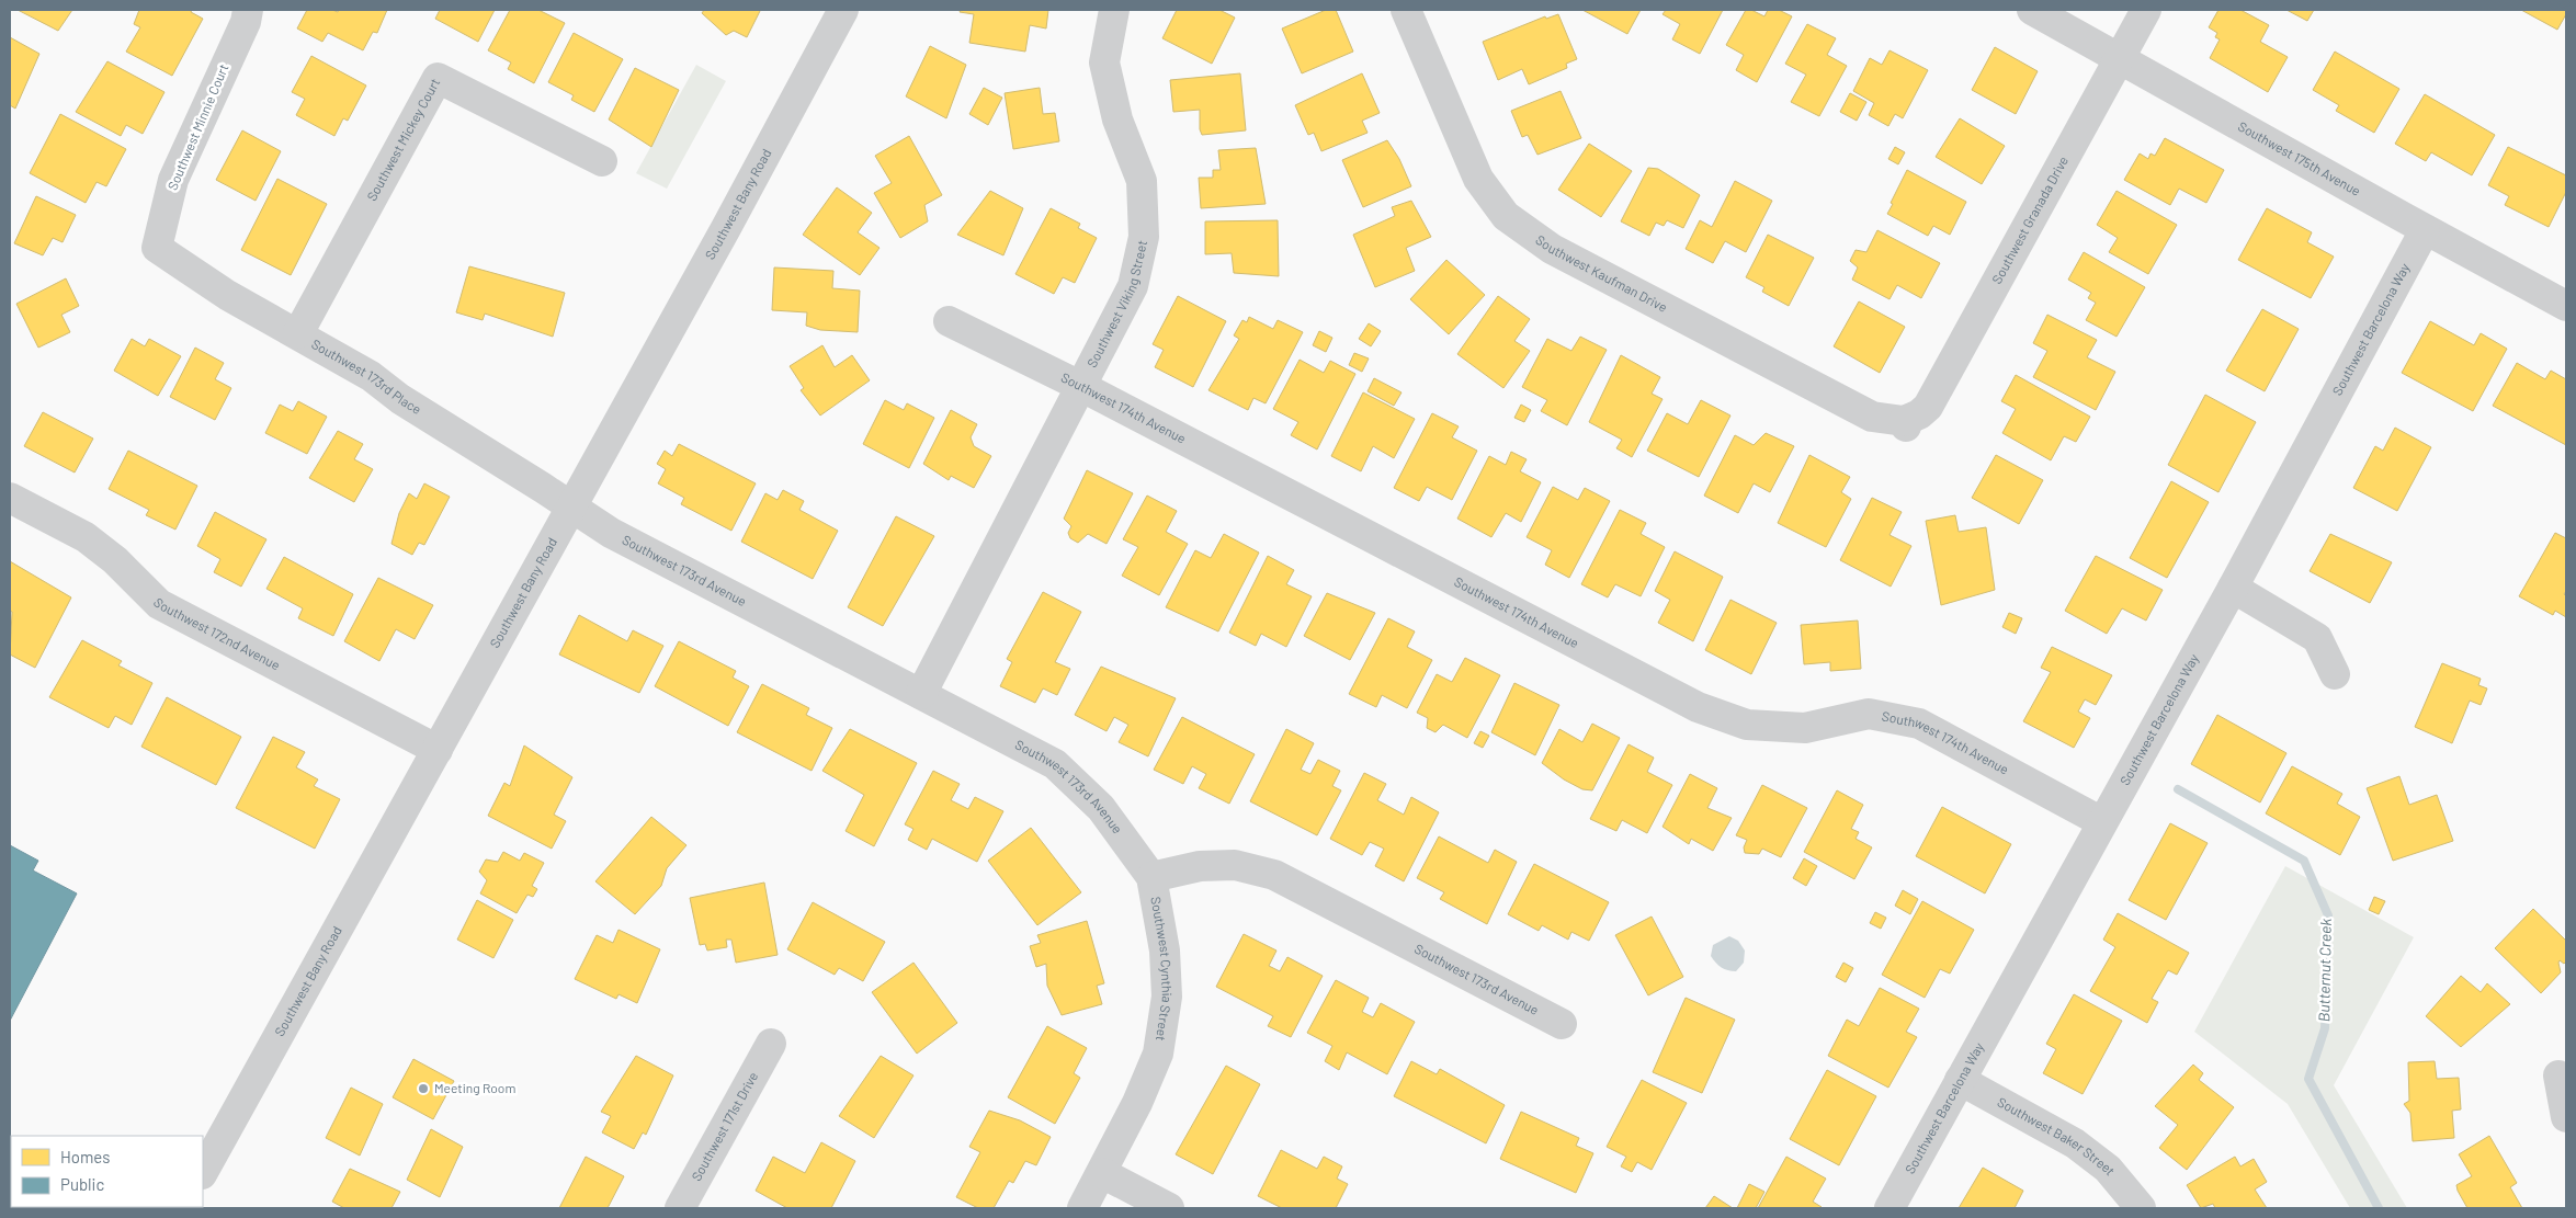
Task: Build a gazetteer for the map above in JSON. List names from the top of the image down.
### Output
{
  "streets": {
    "street": [
      "Southwest Minnie Court",
      "Southwest Mickey Court",
      "Southwest 175th Avenue",
      "Southwest Bany Road",
      "Southwest Granada Drive",
      "Southwest Kaufman Drive",
      "Southwest Viking Street",
      "Southwest Barcelona Way",
      "Southwest 173rd Place",
      "Southwest 174th Avenue",
      "Southwest 173rd Avenue",
      "Southwest 172nd Avenue",
      "Southwest Cynthia Street",
      "Southwest 171st Drive",
      "Southwest Baker Street"
    ]
  },
  "crossings": [
    ["Southwest Minnie Court", "Southwest 173rd Place"],
    ["Southwest Mickey Court", "Southwest 173rd Place"],
    ["Southwest 175th Avenue", "Southwest Granada Drive"],
    ["Southwest 175th Avenue", "Southwest Barcelona Way"],
    ["Southwest Bany Road", "Southwest 173rd Place"],
    ["Southwest Bany Road", "Southwest 173rd Avenue"],
    ["Southwest Bany Road", "Southwest 172nd Avenue"],
    ["Southwest Granada Drive", "Southwest Kaufman Drive"],
    ["Southwest Viking Street", "Southwest 174th Avenue"],
    ["Southwest Viking Street", "Southwest 173rd Avenue"],
    ["Southwest Barcelona Way", "Southwest 174th Avenue"],
    ["Southwest Barcelona Way", "Southwest Baker Street"],
    ["Southwest 173rd Place", "Southwest 173rd Avenue"],
    ["Southwest 173rd Avenue", "Southwest Cynthia Street"]
  ],
  "water": ["Butternut Creek"],
  "places": ["Meeting Room"],
  "legend": ["Homes", "Public"]
}
